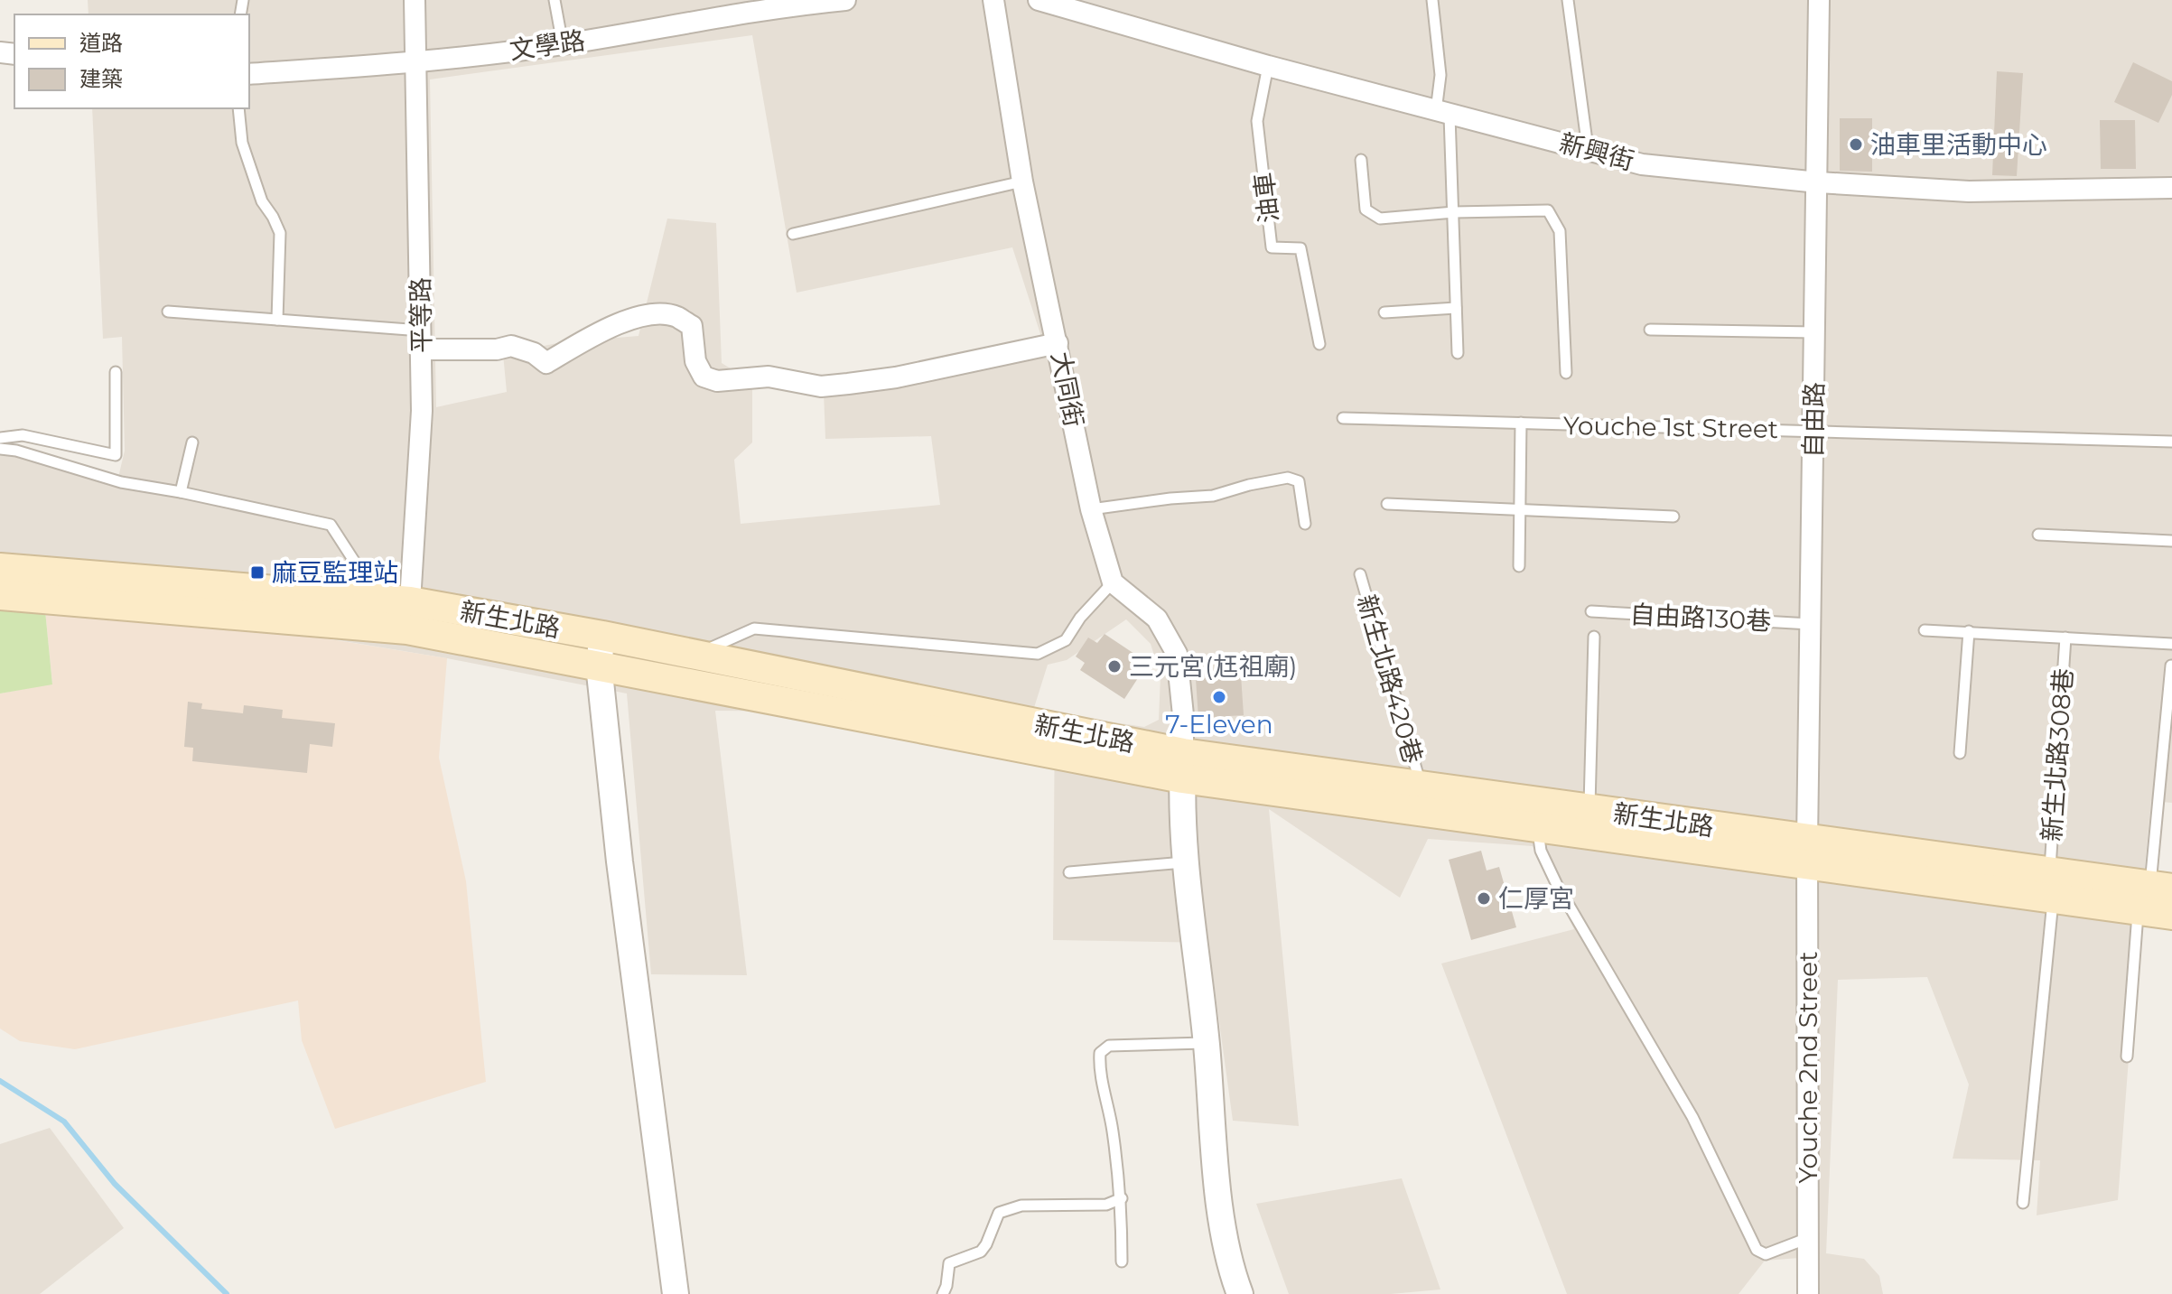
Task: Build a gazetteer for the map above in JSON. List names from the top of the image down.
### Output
{
  "streets": {
    "main road": ["新生北路"],
    "street": [
      "文學路",
      "新興街",
      "平等路",
      "大同街",
      "自由路",
      "Youche 2nd Street"
    ],
    "lane": [
      "油車",
      "Youche 1st Street",
      "自由路130巷",
      "新生北路420巷",
      "新生北路308巷"
    ]
  },
  "crossings": [
    ["文學路", "平等路"],
    ["新興街", "油車"],
    ["新興街", "自由路"],
    ["平等路", "新生北路"],
    ["自由路", "Youche 1st Street"],
    ["自由路", "自由路130巷"],
    ["自由路", "新生北路"],
    ["自由路", "Youche 2nd Street"],
    ["新生北路", "新生北路420巷"],
    ["新生北路", "新生北路308巷"],
    ["新生北路", "Youche 2nd Street"]
  ],
  "places": {
    "other": [
      "油車里活動中心",
      "三元宮(尪祖廟)",
      "7-Eleven",
      "仁厚宮"
    ],
    "transit": ["麻豆監理站"]
  },
  "legend": ["道路", "建築"]
}
